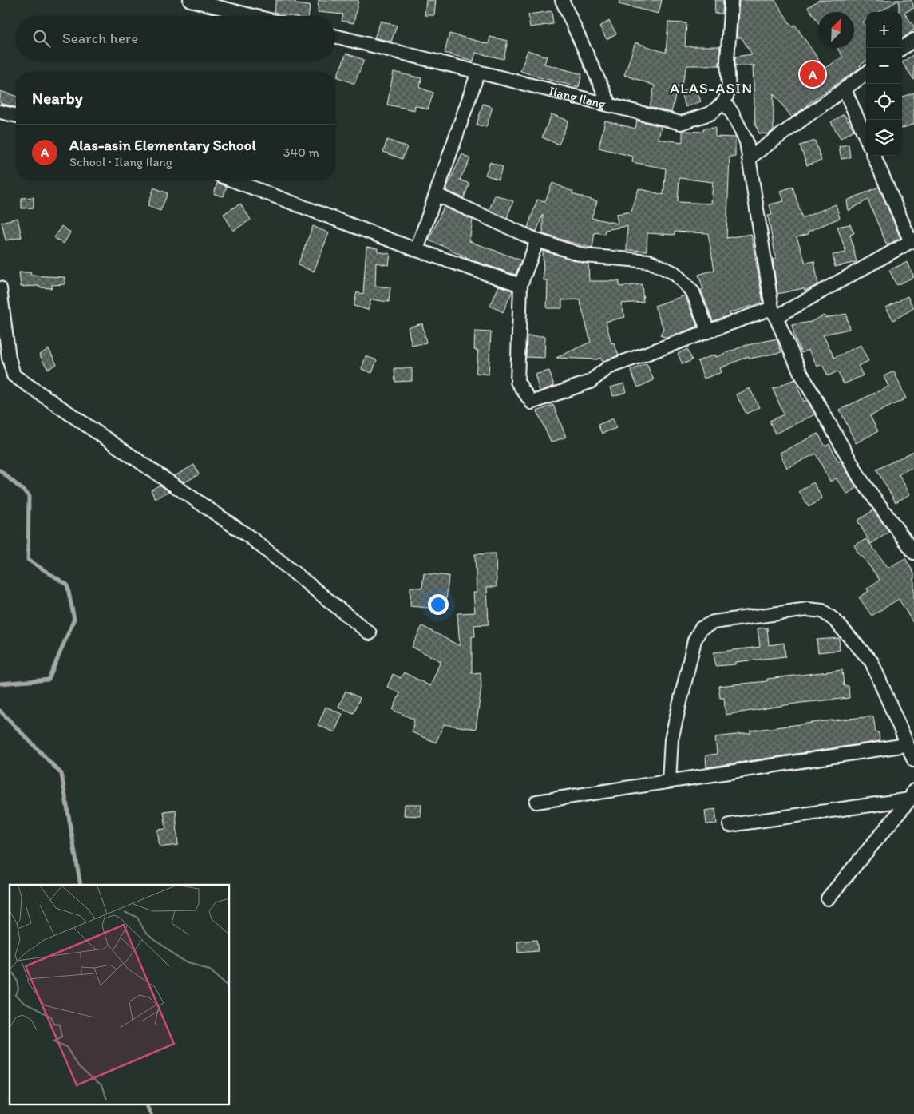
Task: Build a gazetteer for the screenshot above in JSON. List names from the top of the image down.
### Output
{
  "streets": {
    "street": ["Ilang Ilang"]
  },
  "districts": ["ALAS-ASIN"],
  "north": "top right",
  "page": {
    "map_buttons": ["+", "−"],
    "search": "Search here",
    "pins": "A",
    "heading": "Nearby",
    "list": [
      {
        "mark": "A",
        "name": "Alas-asin Elementary School",
        "note": "School · Ilang Ilang",
        "value": "340 m"
      }
    ]
  }
}
